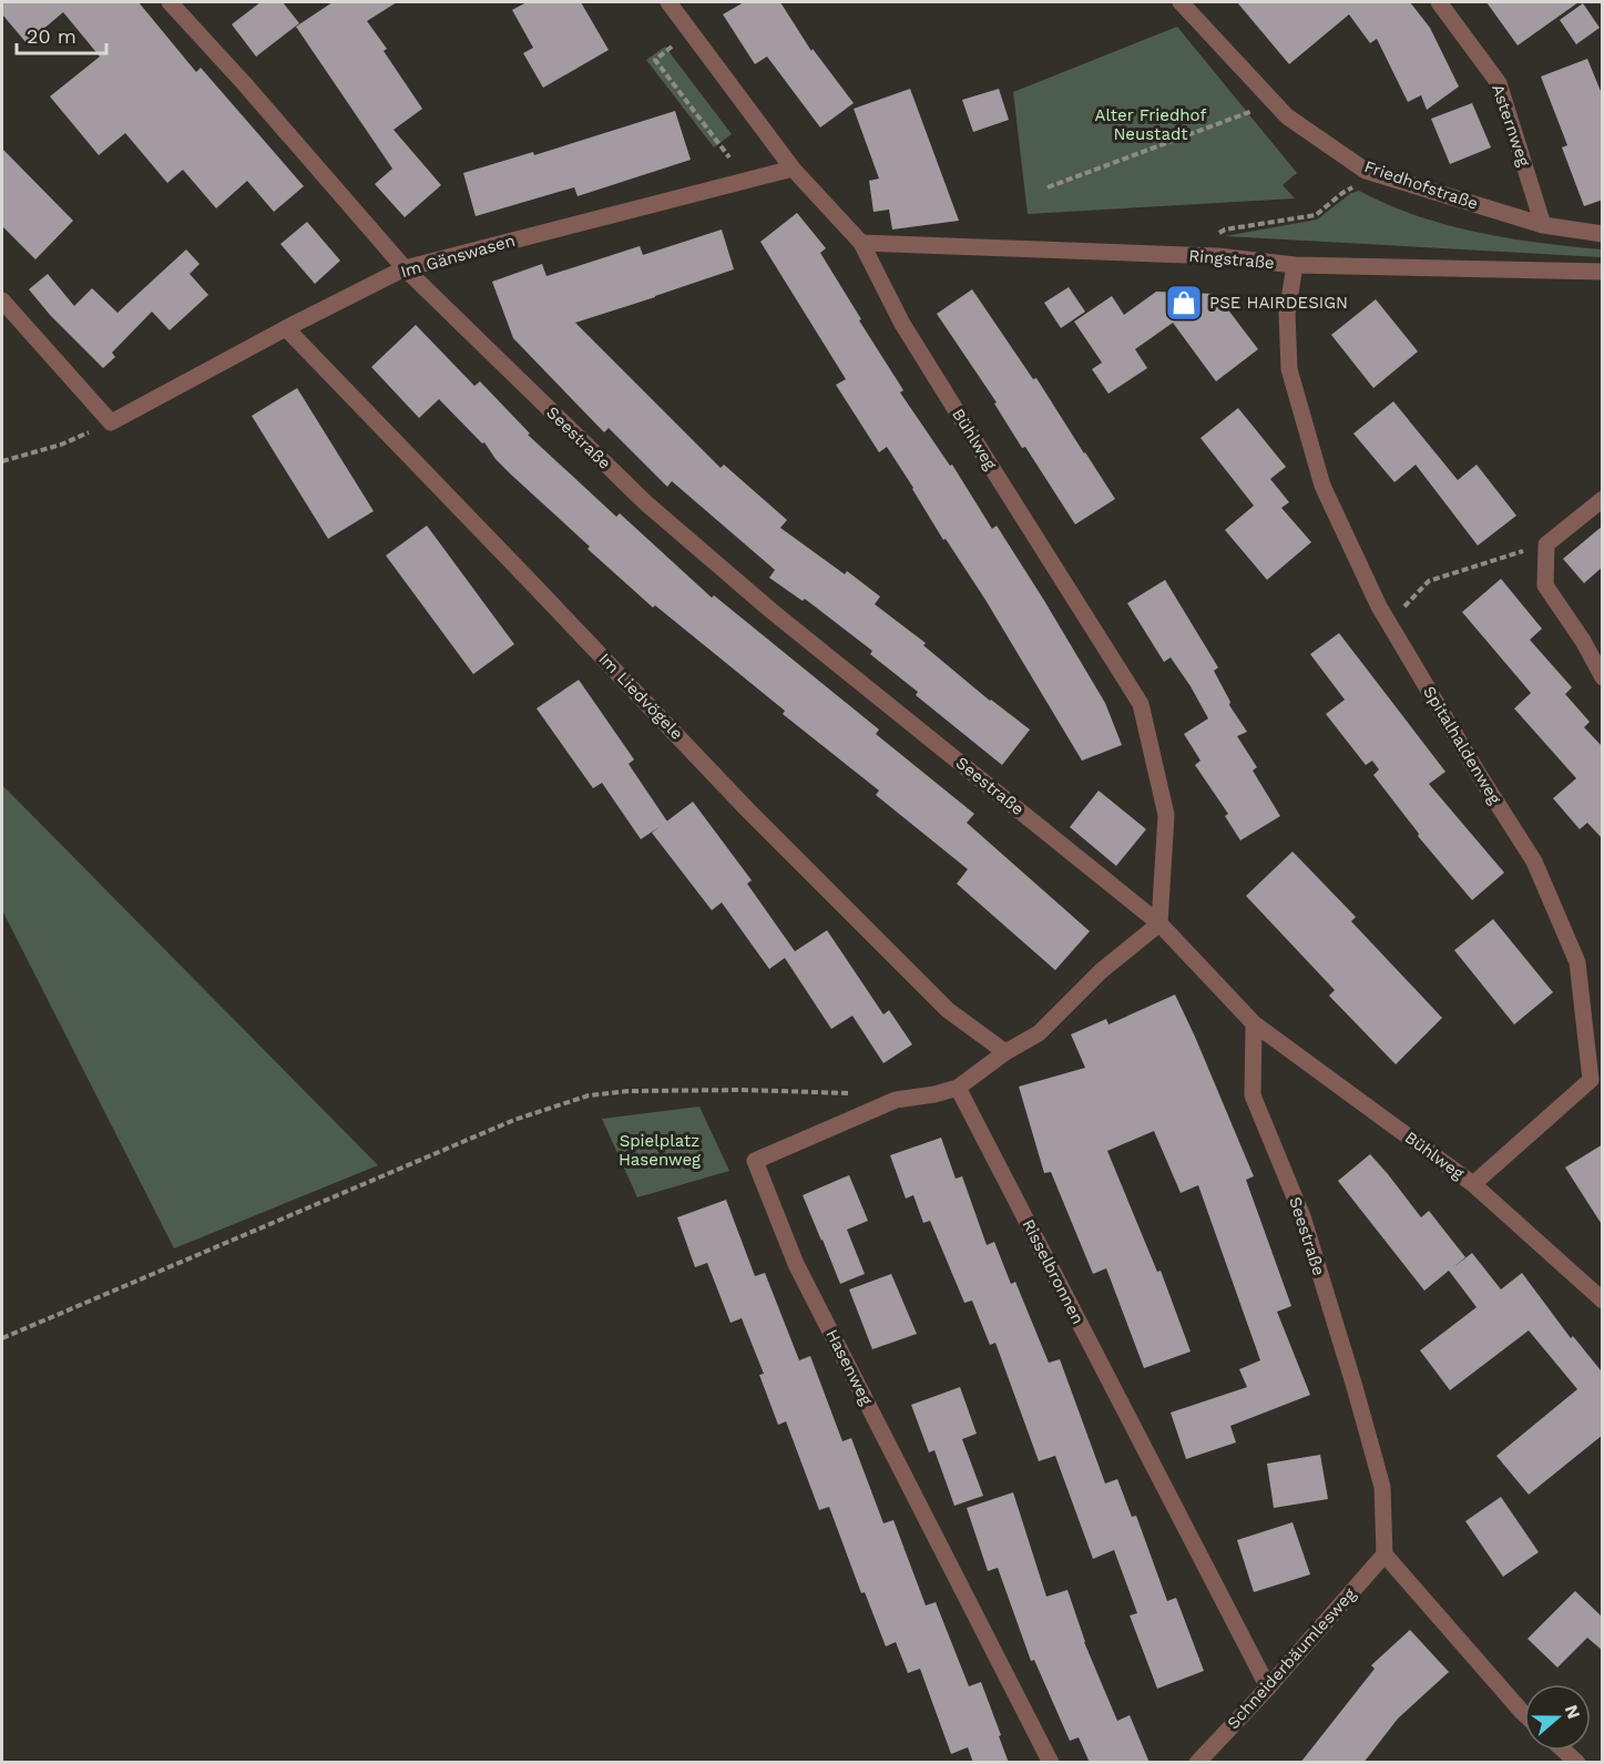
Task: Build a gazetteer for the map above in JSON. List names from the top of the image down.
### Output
{
  "streets": {
    "street": [
      "Asternweg",
      "Friedhofstraße",
      "Im Gänswasen",
      "Ringstraße",
      "Seestraße",
      "Bühlweg",
      "Im Liedvögele",
      "Spitalhaldenweg",
      "Risselbronnen",
      "Hasenweg",
      "Schneiderbäumlesweg"
    ]
  },
  "crossings": [
    ["Asternweg", "Friedhofstraße"],
    ["Im Gänswasen", "Seestraße"],
    ["Im Gänswasen", "Bühlweg"],
    ["Im Gänswasen", "Im Liedvögele"],
    ["Ringstraße", "Bühlweg"],
    ["Ringstraße", "Spitalhaldenweg"],
    ["Seestraße", "Bühlweg"],
    ["Seestraße", "Schneiderbäumlesweg"],
    ["Bühlweg", "Spitalhaldenweg"],
    ["Risselbronnen", "Hasenweg"],
    ["Risselbronnen", "Schneiderbäumlesweg"]
  ],
  "parks": ["Alter Friedhof Neustadt", "Spielplatz Hasenweg"],
  "places": {
    "shop": ["PSE HAIRDESIGN"]
  },
  "scale_bar": "20 m",
  "north": "right"
}
